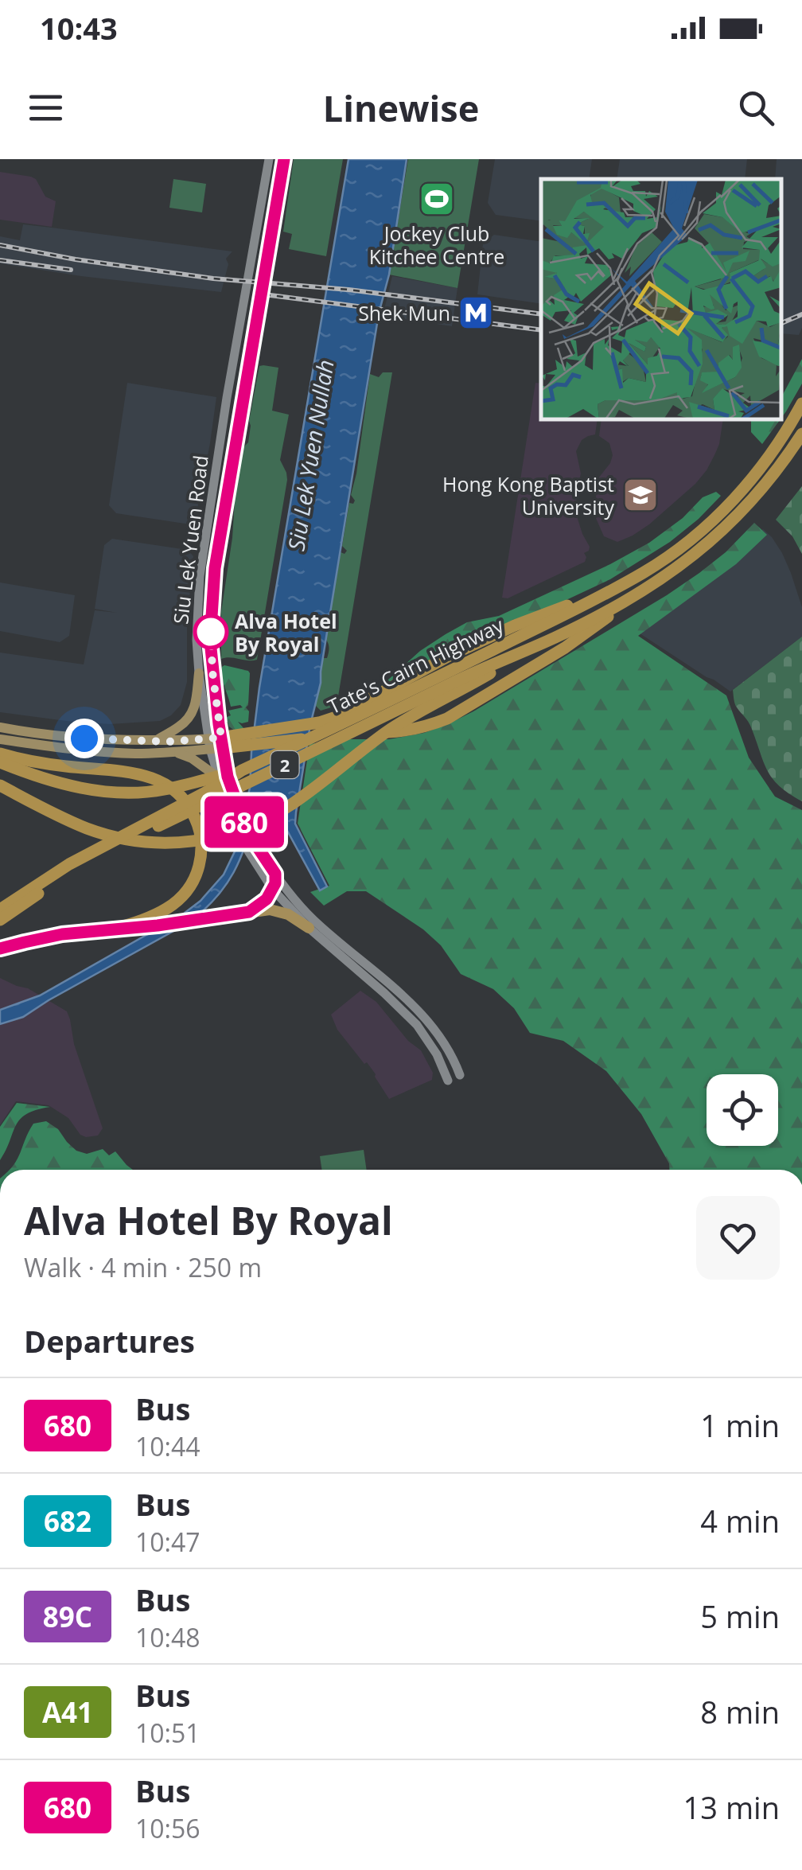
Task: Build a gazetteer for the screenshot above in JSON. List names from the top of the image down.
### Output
{
  "streets": {
    "highway": ["Tate's Cairn Highway", "2"],
    "main road": ["Siu Lek Yuen Road"]
  },
  "water": ["Siu Lek Yuen Nullah"],
  "places": {
    "sports": ["Jockey Club Kitchee Centre"],
    "metro station": ["Shek Mun"],
    "school or university": ["Hong Kong Baptist University"],
    "other": ["Alva Hotel By Royal"]
  },
  "lines": ["bus line 680"],
  "page": {
    "status": "10:43",
    "header": "Linewise",
    "on_map": "680",
    "heading": [
      ["Alva Hotel By Royal", "Walk · 4 min · 250 m"],
      "Departures"
    ],
    "list": [
      {
        "mark": "680",
        "name": "Bus",
        "note": "10:44",
        "value": "1 min"
      },
      {
        "mark": "682",
        "name": "Bus",
        "note": "10:47",
        "value": "4 min"
      },
      {
        "mark": "89C",
        "name": "Bus",
        "note": "10:48",
        "value": "5 min"
      },
      {
        "mark": "A41",
        "name": "Bus",
        "note": "10:51",
        "value": "8 min"
      },
      {
        "mark": "680",
        "name": "Bus",
        "note": "10:56",
        "value": "13 min"
      }
    ]
  }
}
